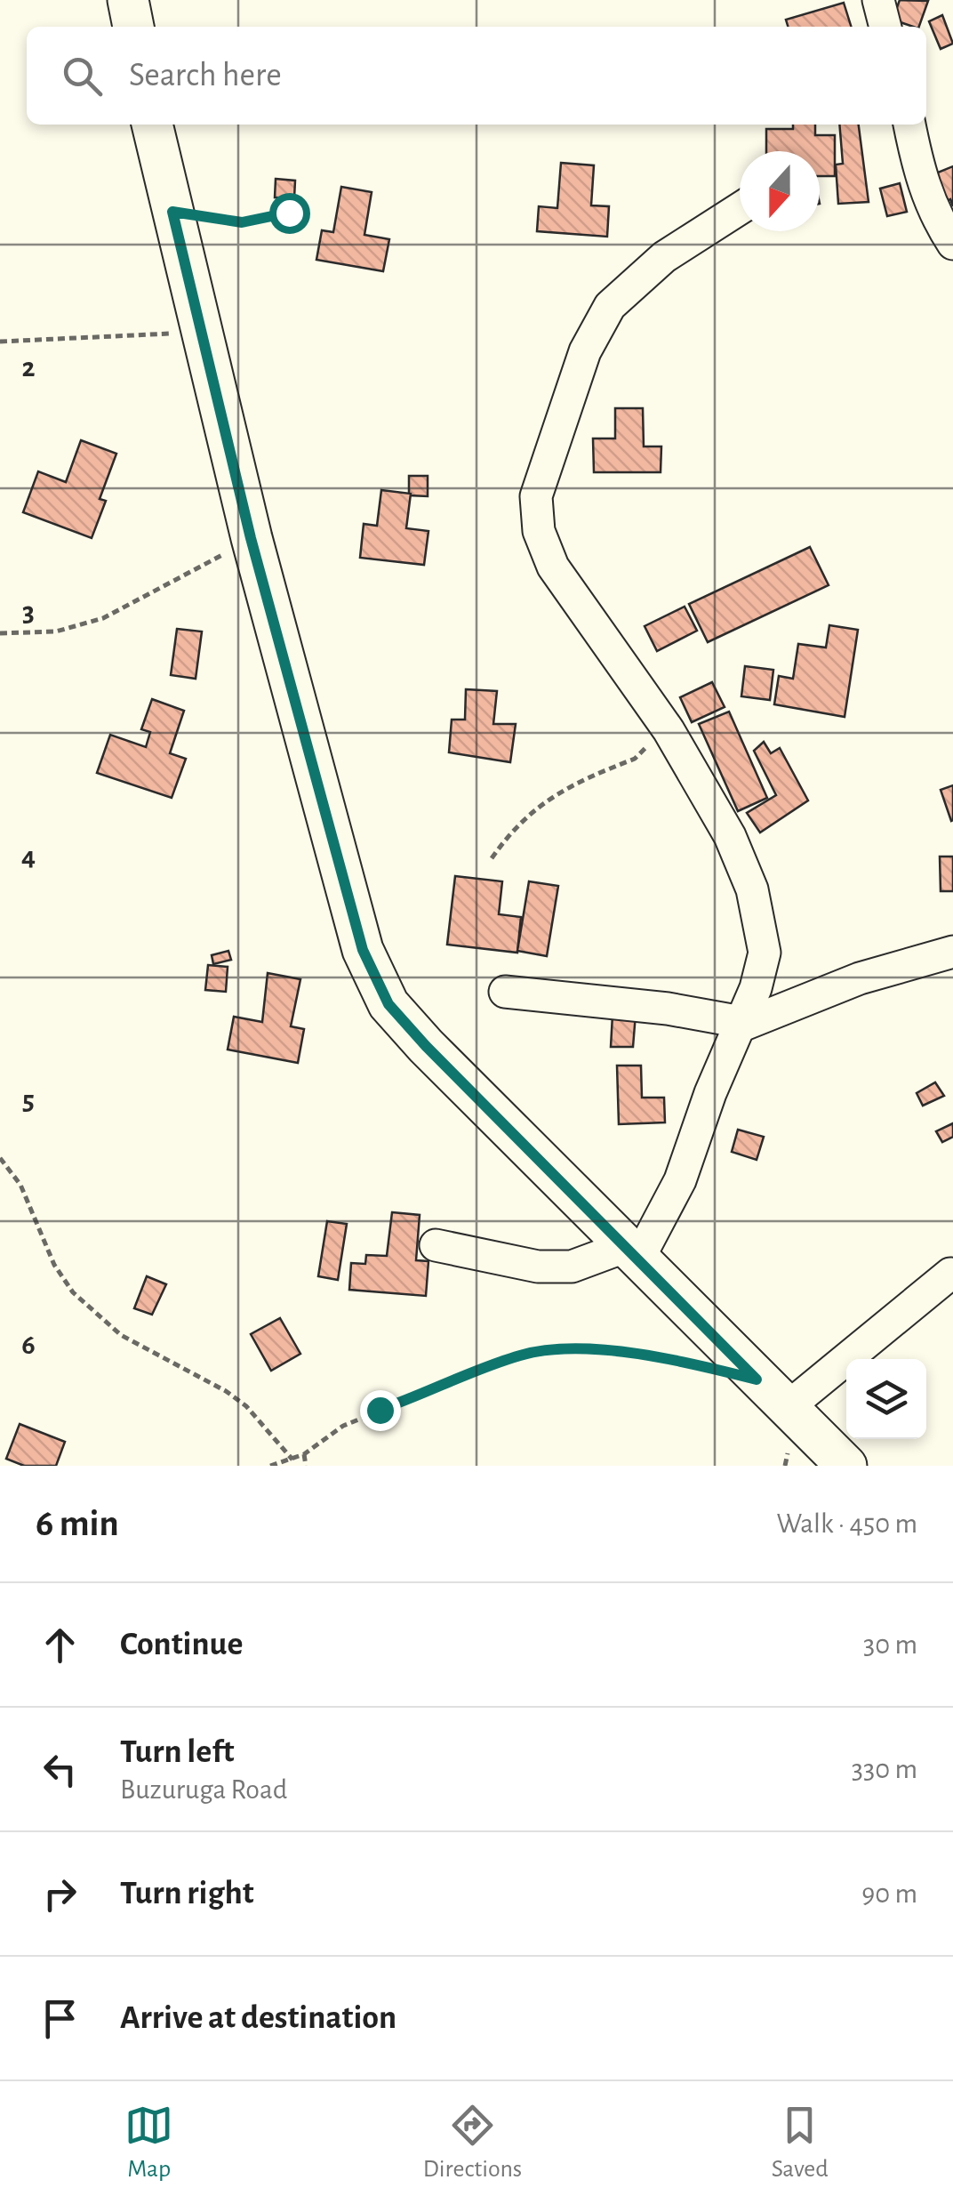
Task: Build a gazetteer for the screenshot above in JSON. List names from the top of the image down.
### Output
{
  "north": "bottom",
  "page": {
    "search": "Search here",
    "heading": ["6 min", "Walk · 450 m"],
    "list": [
      ["Continue", "30 m"],
      ["Turn left", "Buzuruga Road", "330 m"],
      ["Turn right", "90 m"],
      "Arrive at destination"
    ],
    "nav": ["Map", "Directions", "Saved"]
  },
  "grid": {
    "rows": [
      "2",
      "3",
      "4",
      "5",
      "6"
    ]
  }
}
